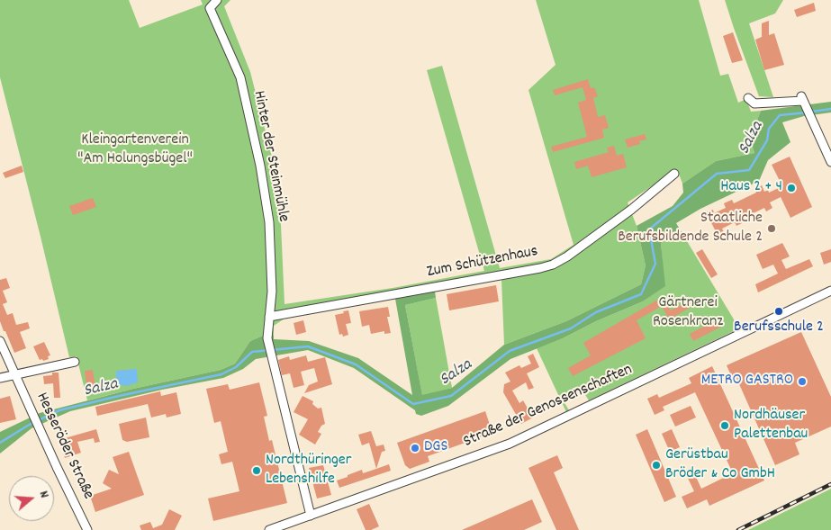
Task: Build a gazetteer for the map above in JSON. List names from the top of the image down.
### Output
{
  "streets": {
    "street": [
      "Hinter der Steinmühle",
      "Zum Schützenhaus",
      "Straße der Genossenschaften",
      "Hesseröder Straße"
    ]
  },
  "crossings": [
    ["Hinter der Steinmühle", "Zum Schützenhaus"],
    ["Hinter der Steinmühle", "Straße der Genossenschaften"]
  ],
  "water": ["Salza"],
  "parks": ["Kleingartenverein \"Am Holungsbügel\"", "Gärtnerei Rosenkranz"],
  "places": [
    "Haus 2 + 4",
    "Staatliche Berufsbildende Schule 2",
    "Berufsschule 2",
    "METRO GASTRO",
    "Nordhäuser Palettenbau",
    "DGS",
    "Gerüstbau Bröder & Co GmbH",
    "Nordthüringer Lebenshilfe"
  ],
  "north": "right"
}
